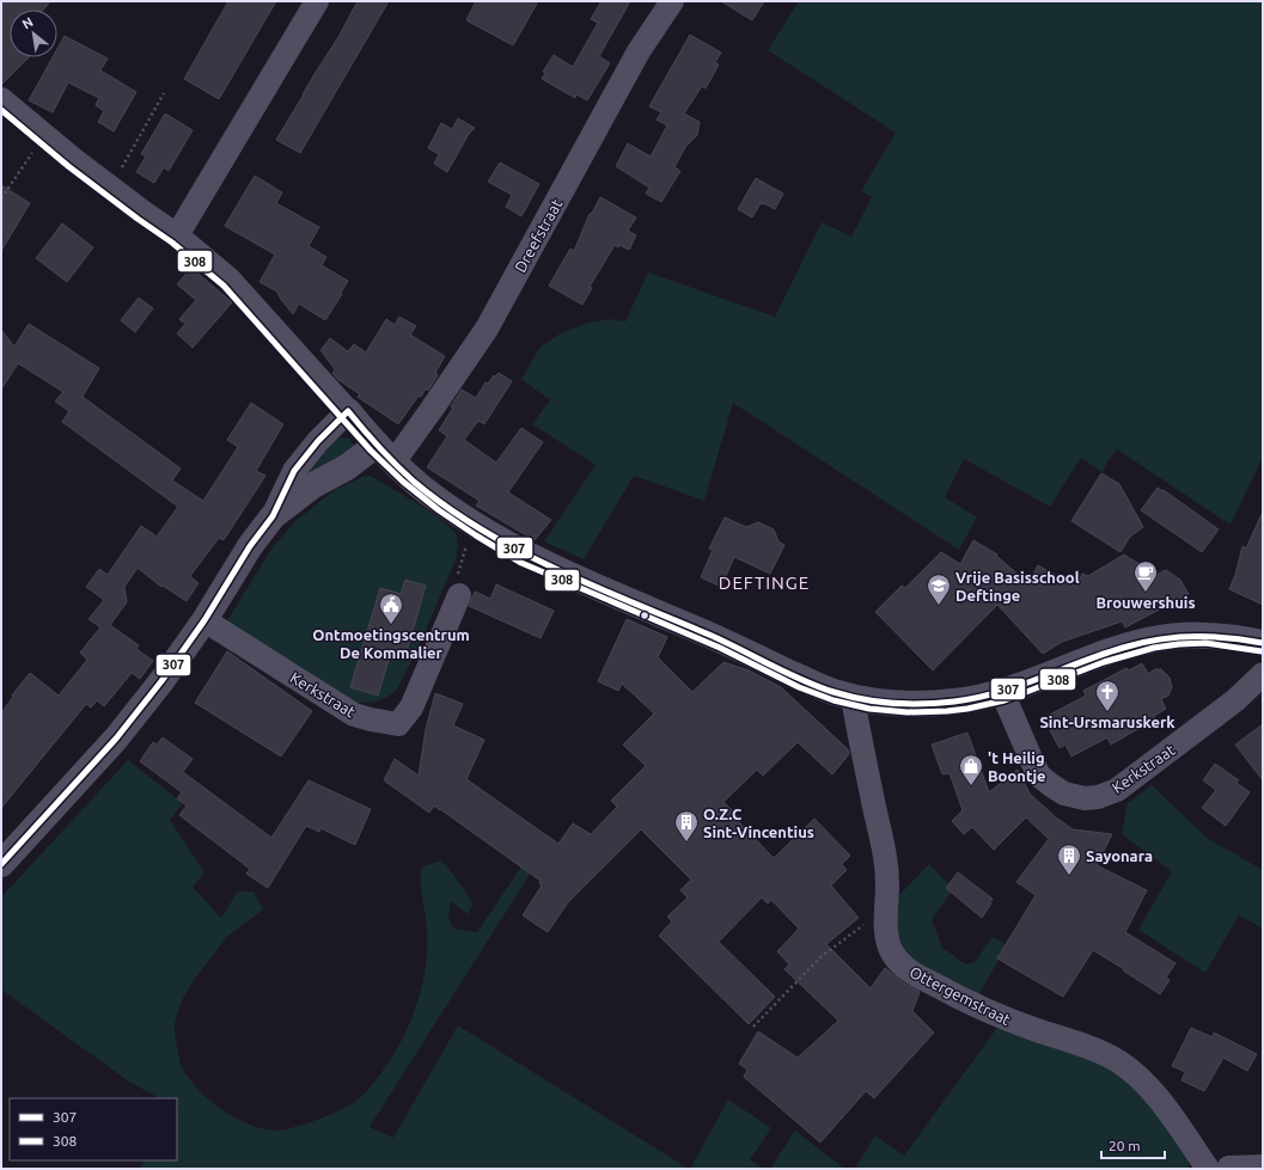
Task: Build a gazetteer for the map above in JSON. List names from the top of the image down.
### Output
{
  "streets": {
    "street": ["Dreefstraat", "Kerkstraat", "Ottergemstraat"]
  },
  "districts": ["DEFTINGE"],
  "places": {
    "cafe": ["Brouwershuis"],
    "school or university": ["Vrije Basisschool Deftinge"],
    "public building": ["Ontmoetingscentrum De Kommalier"],
    "church": ["Sint-Ursmaruskerk"],
    "shop": ["'t Heilig Boontje"],
    "building": ["O.Z.C Sint-Vincentius", "Sayonara"]
  },
  "lines": ["transit line 308", "transit line 307"],
  "legend": ["307", "308"],
  "scale_bar": "20 m",
  "north": "top left"
}
